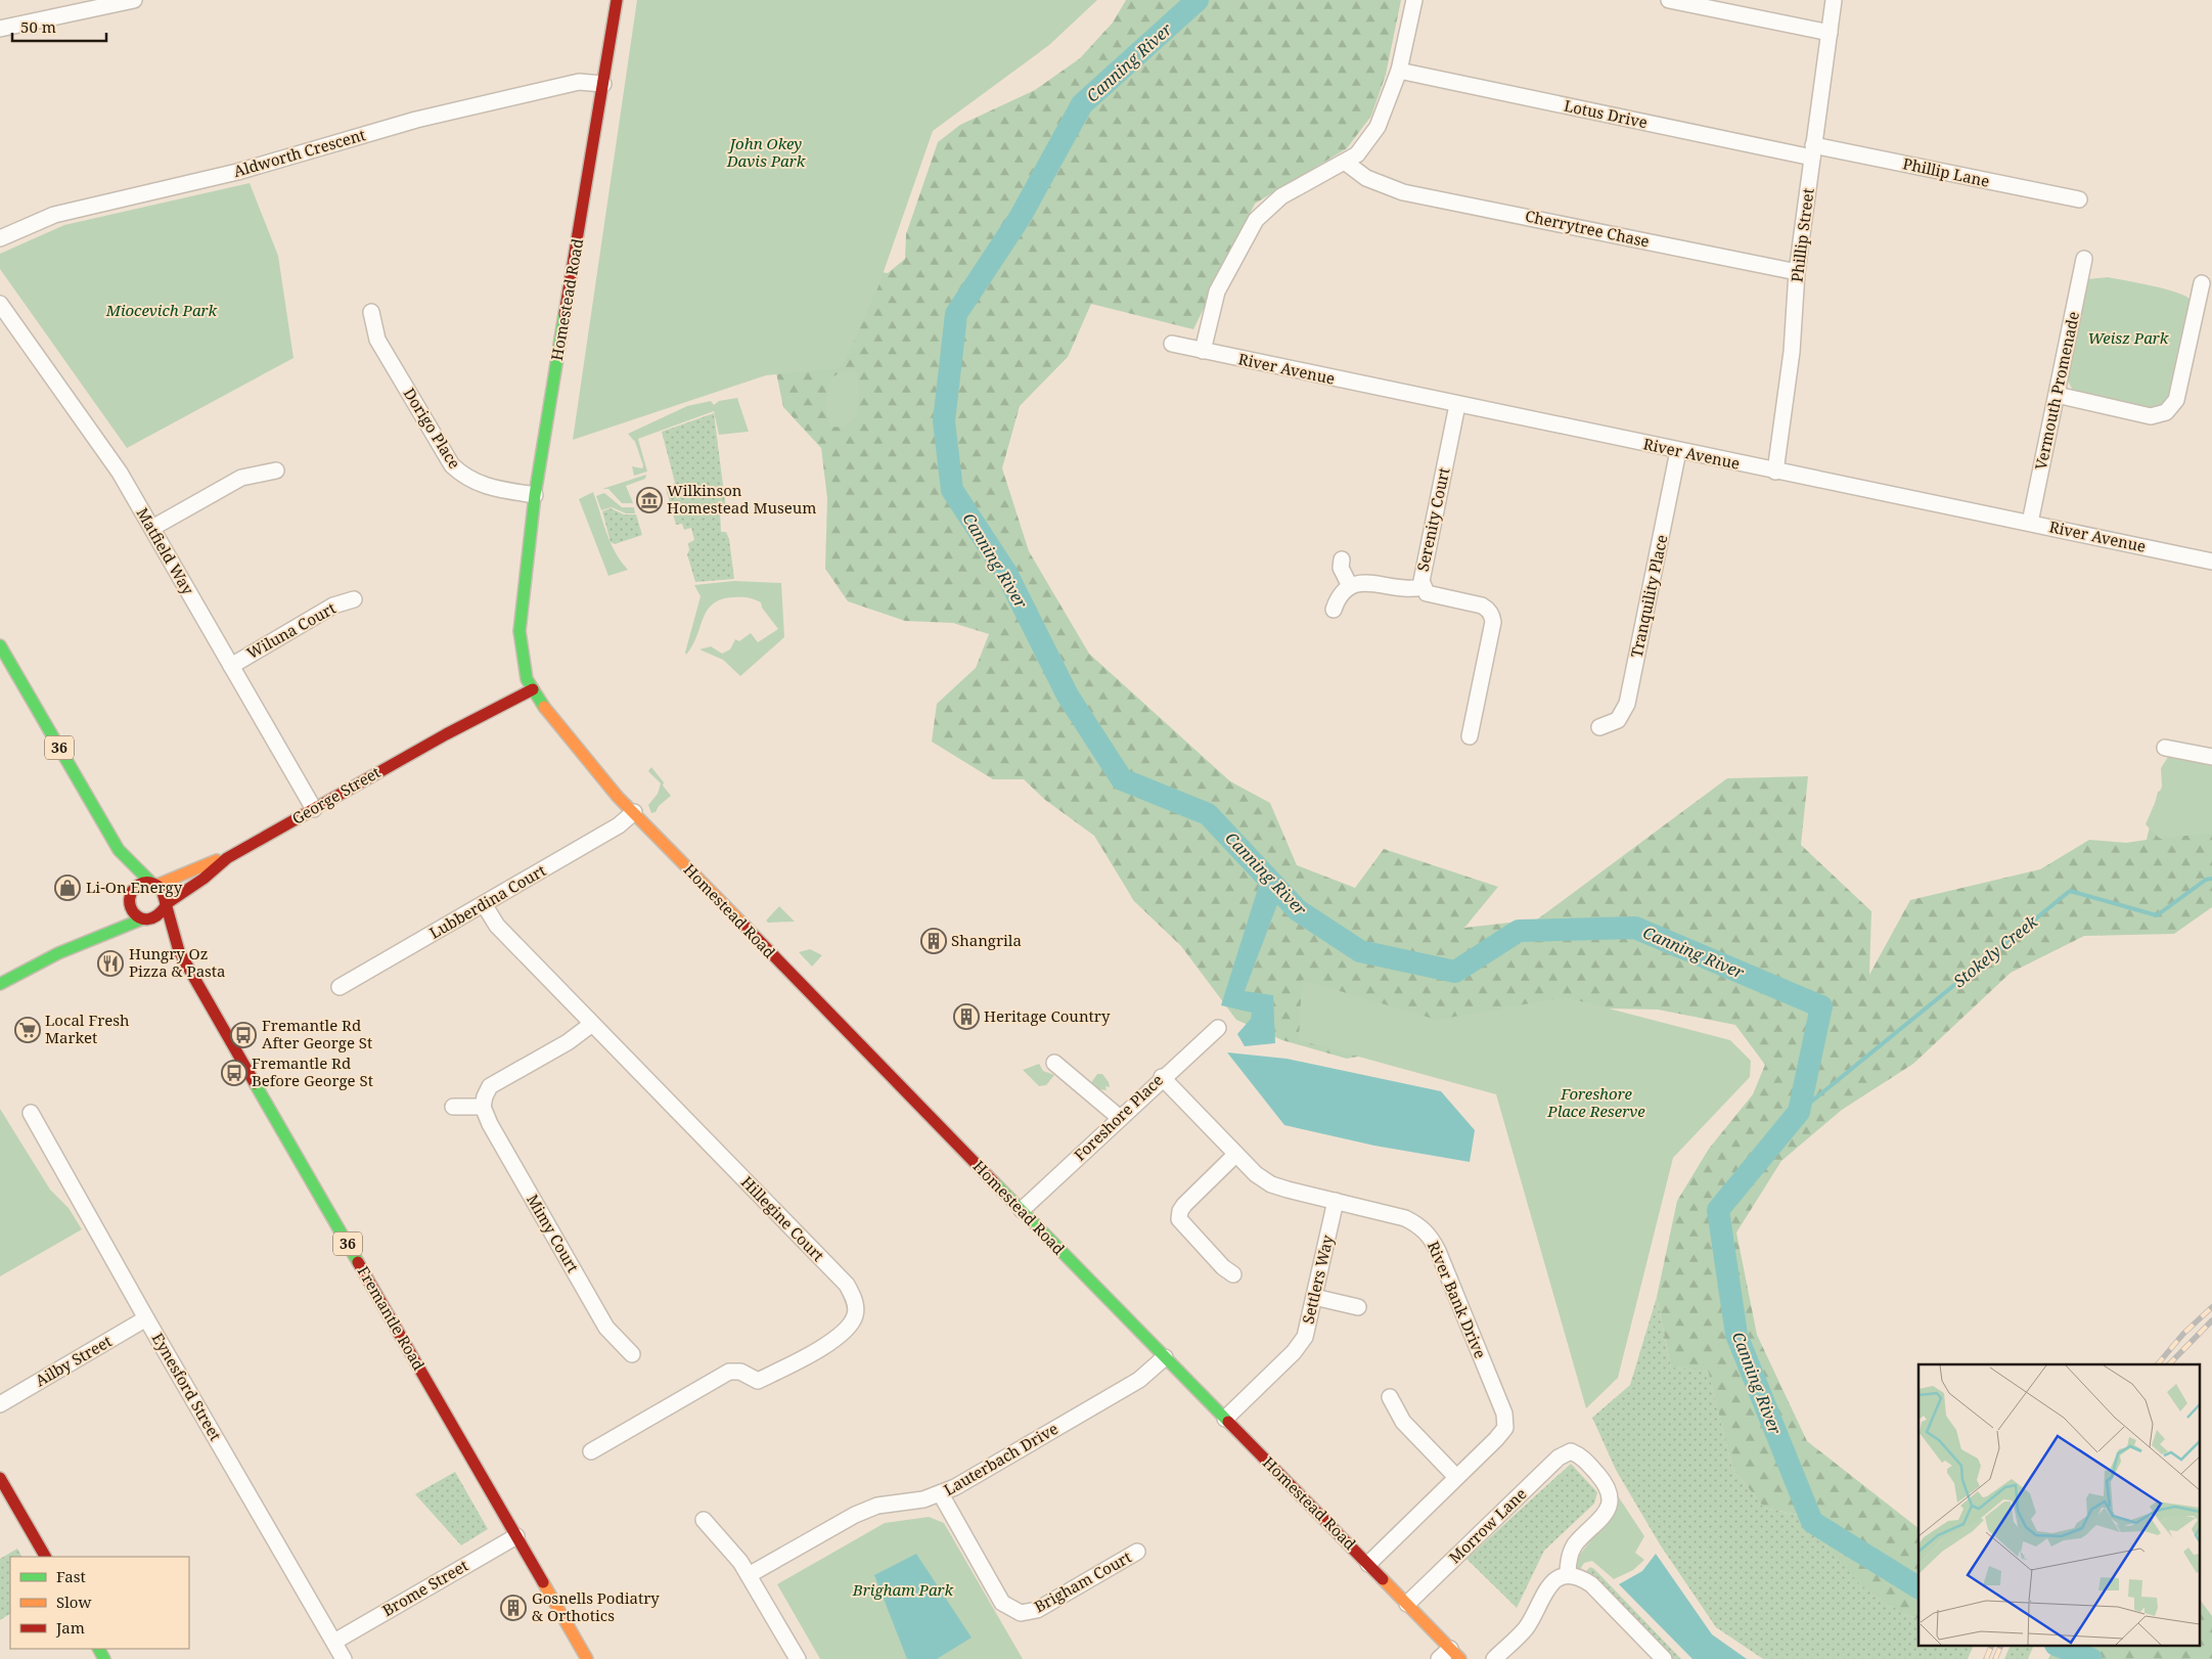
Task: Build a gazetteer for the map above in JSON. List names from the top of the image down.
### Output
{
  "streets": {
    "street": [
      "Lotus Drive",
      "Aldworth Crescent",
      "Phillip Lane",
      "Cherrytree Chase",
      "Phillip Street",
      "Homestead Road",
      "River Avenue",
      "Vermouth Promenade",
      "Dorigo Place",
      "Serenity Court",
      "Matfield Way",
      "Tranquility Place",
      "Wiluna Court",
      "36",
      "George Street",
      "Lubberdina Court",
      "Foreshore Place",
      "Hillegine Court",
      "Mimy Court",
      "Settlers Way",
      "River Bank Drive",
      "Fremantle Road",
      "Ailby Street",
      "Eynesford Street",
      "Lauterbach Drive",
      "Morrow Lane",
      "Brigham Court",
      "Brome Street"
    ]
  },
  "crossings": [
    ["Lotus Drive", "Phillip Lane"],
    ["Lotus Drive", "Phillip Street"],
    ["Aldworth Crescent", "Homestead Road"],
    ["Phillip Lane", "Phillip Street"],
    ["Cherrytree Chase", "Phillip Street"],
    ["Phillip Street", "River Avenue"],
    ["Homestead Road", "Dorigo Place"],
    ["Homestead Road", "George Street"],
    ["Homestead Road", "Lubberdina Court"],
    ["Homestead Road", "Foreshore Place"],
    ["Homestead Road", "Settlers Way"],
    ["Homestead Road", "River Bank Drive"],
    ["Homestead Road", "Lauterbach Drive"],
    ["Homestead Road", "Morrow Lane"],
    ["River Avenue", "Vermouth Promenade"],
    ["River Avenue", "Serenity Court"],
    ["River Avenue", "Tranquility Place"],
    ["Matfield Way", "Wiluna Court"],
    ["Matfield Way", "George Street"],
    ["36", "George Street"],
    ["36", "Fremantle Road"],
    ["George Street", "Fremantle Road"],
    ["Lubberdina Court", "Hillegine Court"],
    ["Foreshore Place", "River Bank Drive"],
    ["Settlers Way", "River Bank Drive"],
    ["Fremantle Road", "Brome Street"],
    ["Ailby Street", "Eynesford Street"],
    ["Eynesford Street", "Brome Street"],
    ["Lauterbach Drive", "Brigham Court"]
  ],
  "water": ["Canning River", "Stokely Creek"],
  "parks": [
    "John Okey Davis Park",
    "Miocevich Park",
    "Weisz Park",
    "Foreshore Place Reserve",
    "Brigham Park"
  ],
  "places": {
    "museum": ["Wilkinson Homestead Museum"],
    "shop": ["Li-On Energy"],
    "building": ["Shangrila", "Heritage Country", "Gosnells Podiatry & Orthotics"],
    "restaurant": ["Hungry Oz Pizza & Pasta"],
    "supermarket": ["Local Fresh Market"],
    "bus stop": ["Fremantle Rd After George St", "Fremantle Rd Before George St"]
  },
  "legend": ["Fast", "Slow", "Jam"],
  "scale_bar": "50 m"
}
